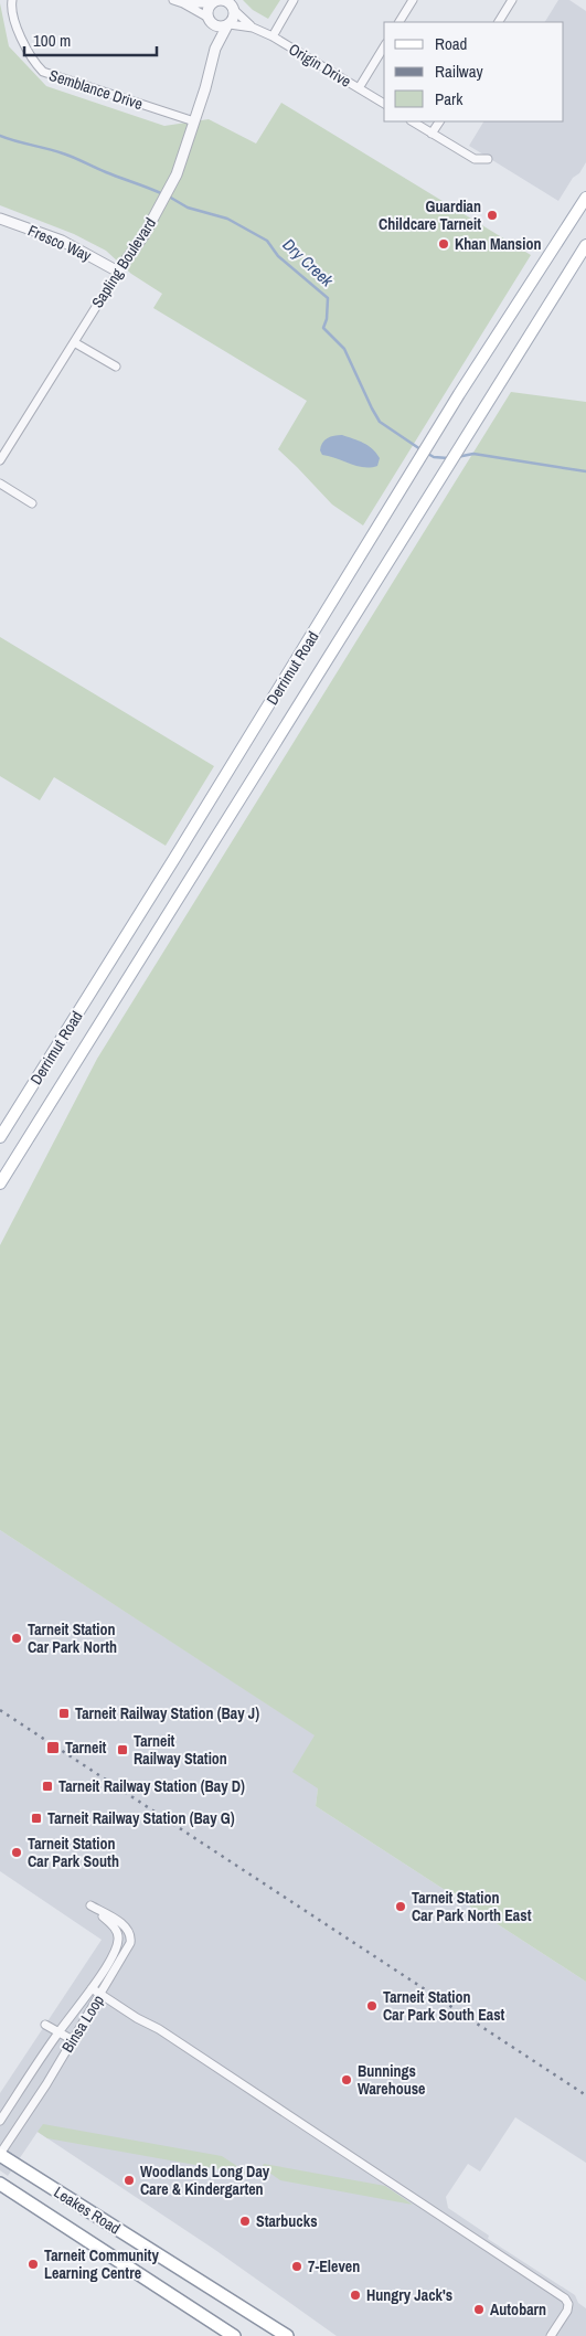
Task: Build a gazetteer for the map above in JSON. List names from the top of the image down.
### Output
{
  "streets": {
    "highway": ["Leakes Road"],
    "main road": ["Derrimut Road"],
    "street": [
      "Origin Drive",
      "Semblance Drive",
      "Fresco Way",
      "Sapling Boulevard",
      "Binsa Loop"
    ]
  },
  "crossings": [
    ["Origin Drive", "Sapling Boulevard"],
    ["Semblance Drive", "Sapling Boulevard"],
    ["Fresco Way", "Sapling Boulevard"],
    ["Binsa Loop", "Leakes Road"]
  ],
  "water": ["Dry Creek"],
  "places": {
    "other": [
      "Guardian Childcare Tarneit",
      "Khan Mansion",
      "Tarneit Station Car Park North",
      "Tarneit Station Car Park South",
      "Tarneit Station Car Park North East",
      "Tarneit Station Car Park South East",
      "Bunnings Warehouse",
      "Woodlands Long Day Care & Kindergarten",
      "Starbucks",
      "Tarneit Community Learning Centre",
      "7-Eleven",
      "Hungry Jack's",
      "Autobarn"
    ],
    "transit": [
      "Tarneit Railway Station (Bay J)",
      "Tarneit",
      "Tarneit Railway Station",
      "Tarneit Railway Station (Bay D)",
      "Tarneit Railway Station (Bay G)"
    ]
  },
  "legend": ["Road", "Railway", "Park"],
  "scale_bar": "100 m"
}
